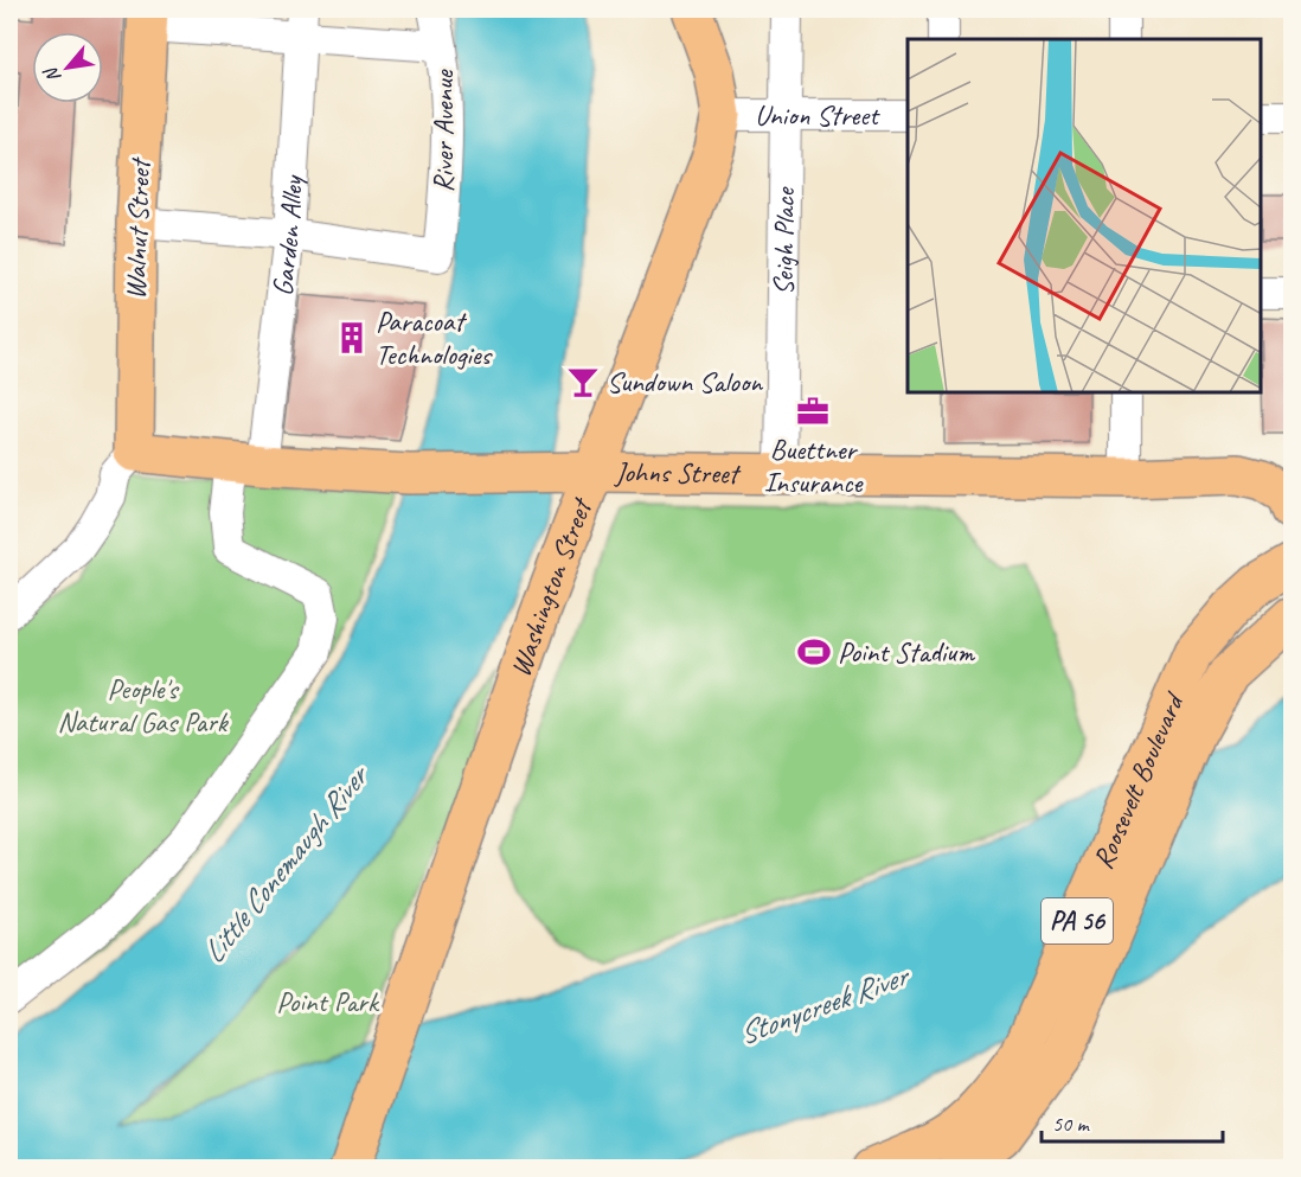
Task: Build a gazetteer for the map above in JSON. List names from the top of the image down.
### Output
{
  "streets": {
    "main road": [
      "Walnut Street",
      "Johns Street",
      "Washington Street",
      "Roosevelt Boulevard",
      "PA 56"
    ],
    "street": [
      "Union Street",
      "River Avenue",
      "Garden Alley",
      "Seigh Place"
    ]
  },
  "crossings": [
    ["Union Street", "Seigh Place"],
    ["Union Street", "Washington Street"],
    ["River Avenue", "Garden Alley"],
    ["Walnut Street", "Johns Street"],
    ["Garden Alley", "Johns Street"],
    ["Seigh Place", "Johns Street"],
    ["Johns Street", "Washington Street"]
  ],
  "water": ["Little Conemaugh River", "Stonycreek River"],
  "parks": ["People's Natural Gas Park", "Point Park"],
  "places": {
    "building": ["Paracoat Technologies"],
    "bar": ["Sundown Saloon"],
    "office": ["Buettner Insurance"],
    "sports": ["Point Stadium"]
  },
  "scale_bar": "50 m",
  "north": "bottom left"
}
